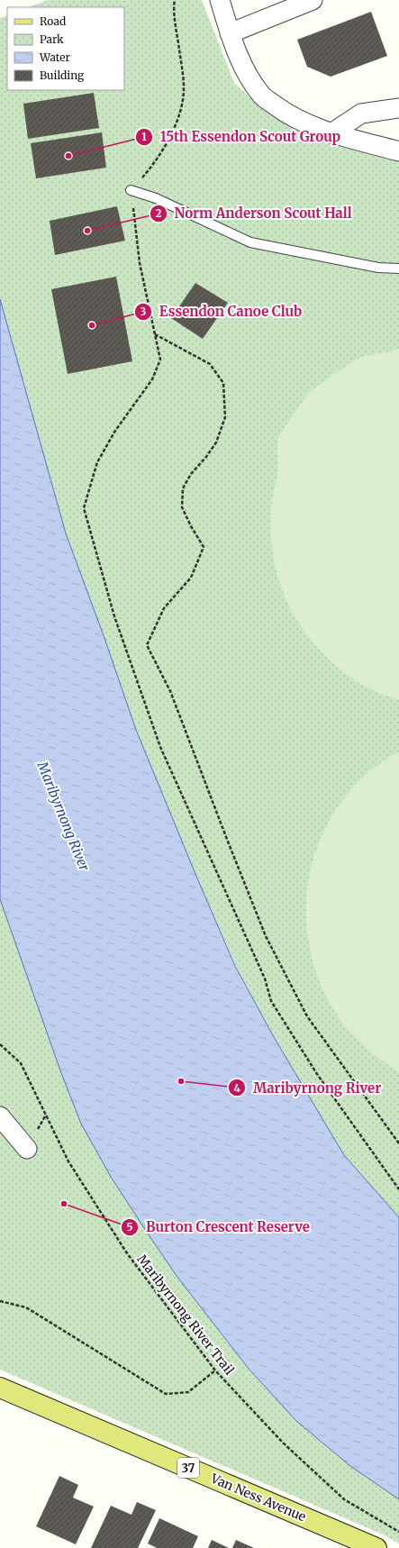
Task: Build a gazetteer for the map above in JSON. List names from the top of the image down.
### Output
{
  "streets": {
    "main road": ["37", "Van Ness Avenue"],
    "path": ["Maribyrnong River Trail"]
  },
  "water": ["Maribyrnong River"],
  "places": [
    "15th Essendon Scout Group",
    "Norm Anderson Scout Hall",
    "Essendon Canoe Club",
    "Maribyrnong River",
    "Burton Crescent Reserve"
  ],
  "legend": [
    "Road",
    "Park",
    "Water",
    "Building"
  ]
}
